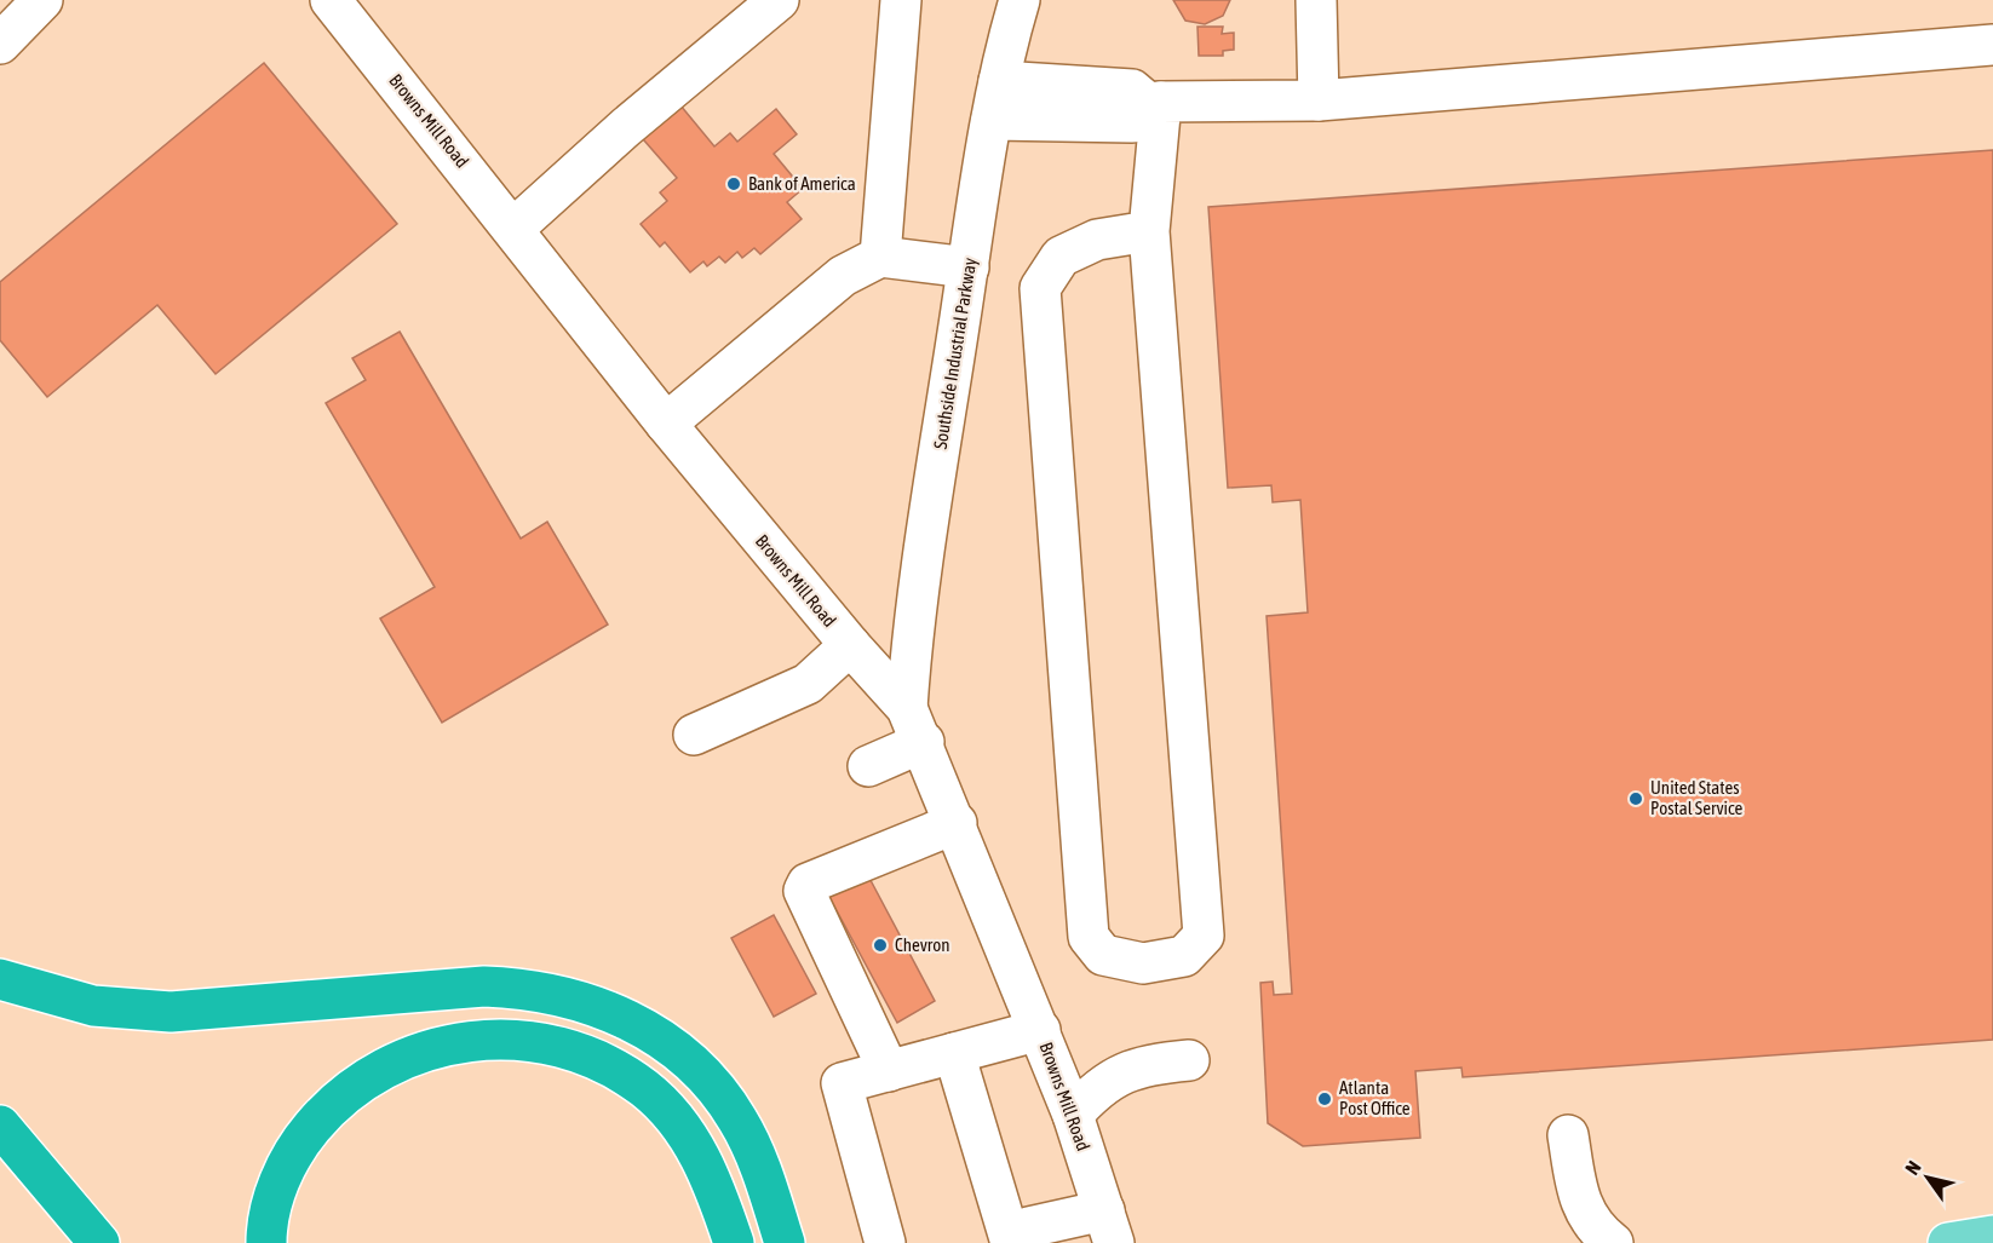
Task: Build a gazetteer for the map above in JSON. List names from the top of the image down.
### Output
{
  "streets": {
    "street": ["Browns Mill Road", "Southside Industrial Parkway"]
  },
  "crossings": [
    ["Browns Mill Road", "Southside Industrial Parkway"]
  ],
  "places": [
    "Bank of America",
    "United States Postal Service",
    "Chevron",
    "Atlanta Post Office"
  ],
  "north": "top left"
}
